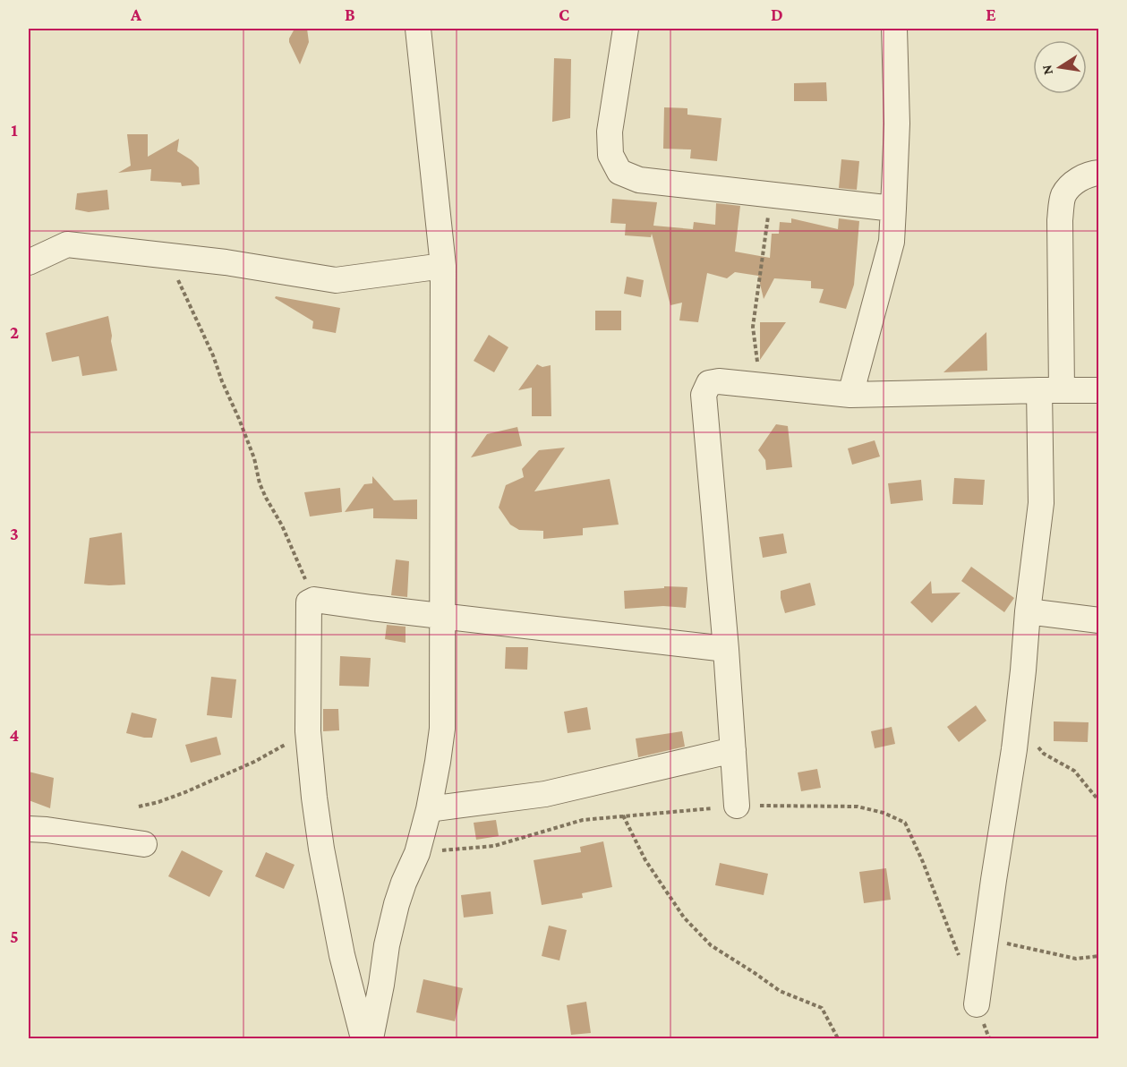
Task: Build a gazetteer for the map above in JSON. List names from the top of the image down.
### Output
{
  "north": "left",
  "grid": {
    "columns": [
      "A",
      "B",
      "C",
      "D",
      "E"
    ],
    "rows": [
      "1",
      "2",
      "3",
      "4",
      "5"
    ]
  }
}
